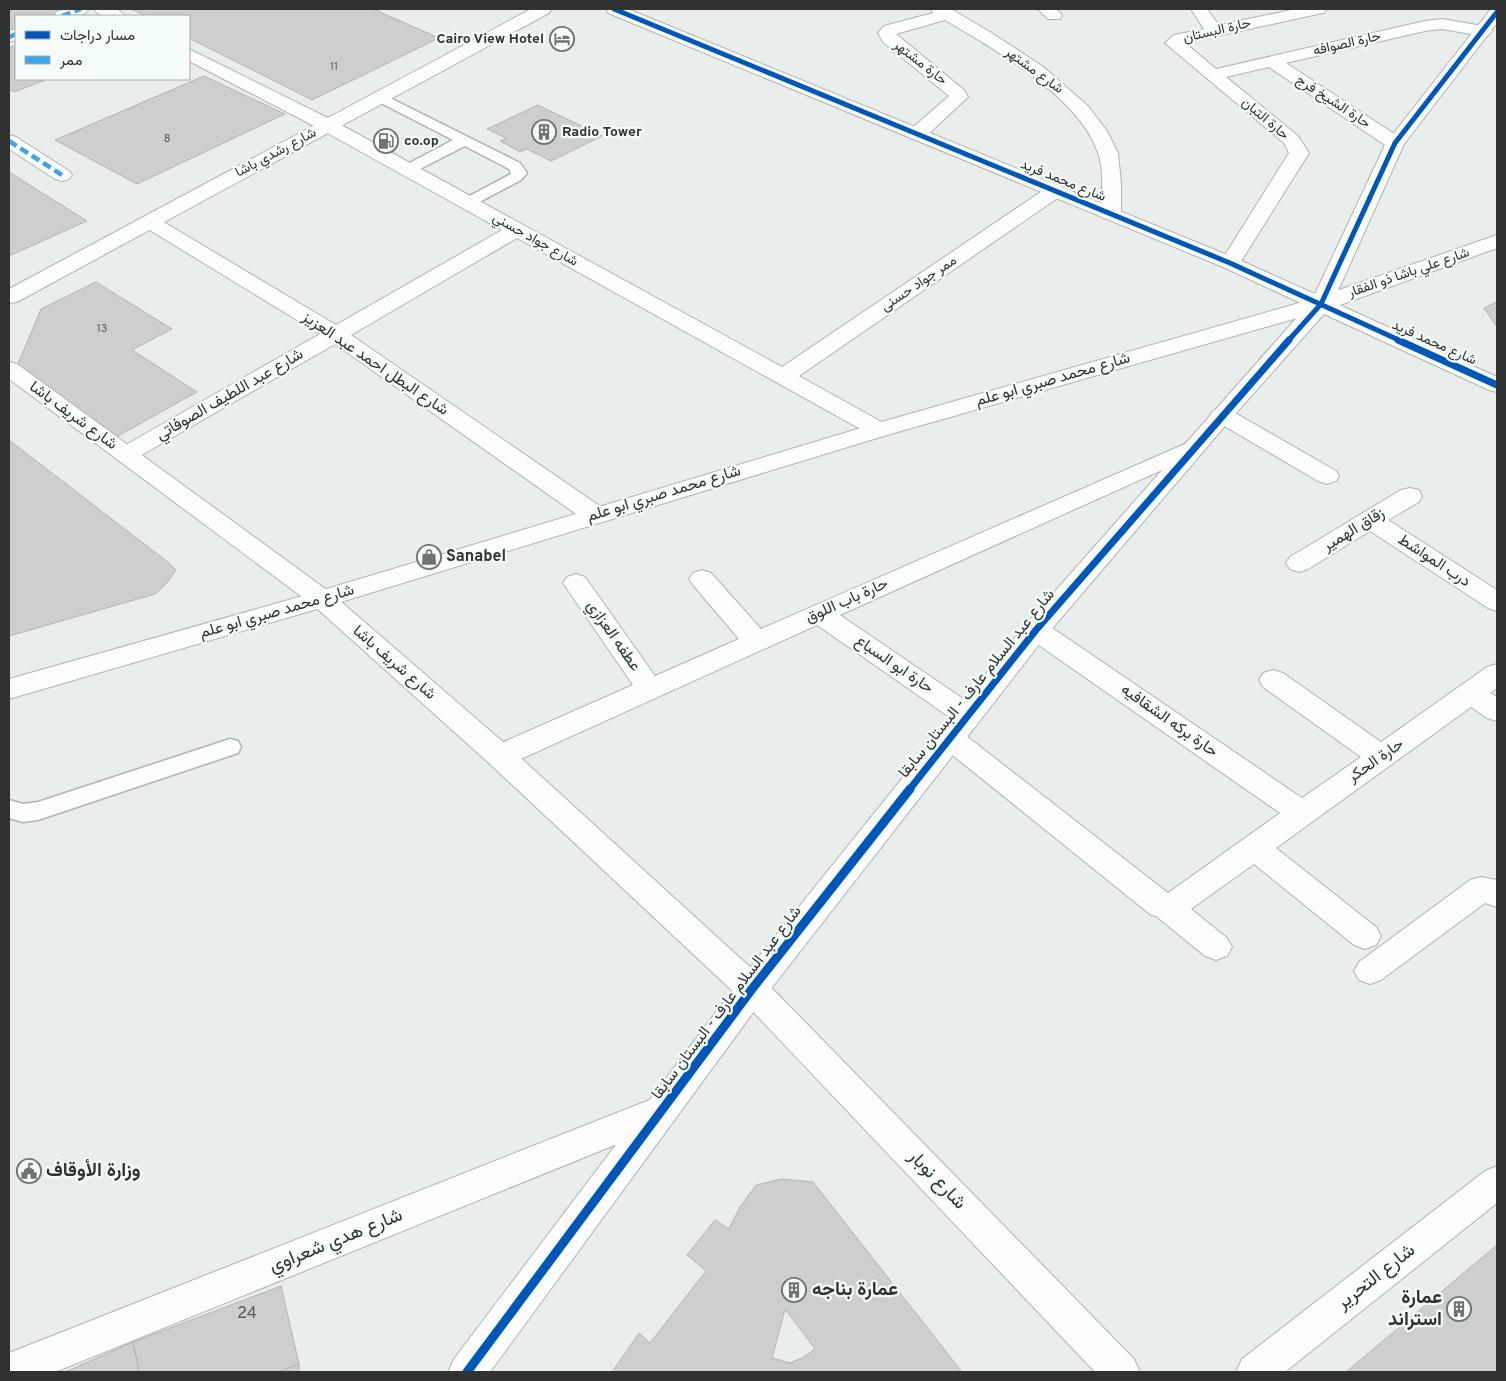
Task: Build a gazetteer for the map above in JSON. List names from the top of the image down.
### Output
{
  "streets": {
    "street": [
      "حارة البستان",
      "حارة الصوافه",
      "حارة مشتهر",
      "شارع مشتهر",
      "حارة الشيخ فرج",
      "حارة التبان",
      "شارع رشدي باشا",
      "شارع محمد فريد",
      "شارع جواد حسني",
      "شارع علي باشا ذو الفقار",
      "ممر جواد حسنى",
      "شارع البطل احمد عبد العزيز",
      "شارع محمد صبري ابو علم",
      "شارع عبد اللطيف الصوفاتي",
      "شارع شريف باشا",
      "زقاق الهمير",
      "درب المواشط",
      "حارة باب اللوق",
      "عطفه العزازي",
      "حارة ابو السباع",
      "شارع عبد السلام عارف - البستان سابقا",
      "حارة بركه الشقافيه",
      "حارة الحكر",
      "شارع نوبار",
      "شارع هدي شعراوي",
      "شارع التحرير"
    ]
  },
  "crossings": [
    ["حارة البستان", "حارة التبان"],
    ["حارة الصوافه", "حارة الشيخ فرج"],
    ["حارة الصوافه", "حارة التبان"],
    ["حارة الصوافه", "شارع عبد السلام عارف - البستان سابقا"],
    ["حارة مشتهر", "شارع مشتهر"],
    ["حارة مشتهر", "شارع محمد فريد"],
    ["شارع مشتهر", "شارع محمد فريد"],
    ["حارة الشيخ فرج", "شارع عبد السلام عارف - البستان سابقا"],
    ["حارة التبان", "شارع محمد فريد"],
    ["شارع رشدي باشا", "شارع جواد حسني"],
    ["شارع رشدي باشا", "شارع البطل احمد عبد العزيز"],
    ["شارع محمد فريد", "شارع علي باشا ذو الفقار"],
    ["شارع محمد فريد", "ممر جواد حسنى"],
    ["شارع محمد فريد", "شارع محمد صبري ابو علم"],
    ["شارع محمد فريد", "شارع عبد السلام عارف - البستان سابقا"],
    ["شارع جواد حسني", "ممر جواد حسنى"],
    ["شارع جواد حسني", "شارع محمد صبري ابو علم"],
    ["شارع جواد حسني", "شارع عبد اللطيف الصوفاتي"],
    ["شارع علي باشا ذو الفقار", "شارع محمد صبري ابو علم"],
    ["شارع علي باشا ذو الفقار", "شارع عبد السلام عارف - البستان سابقا"],
    ["شارع البطل احمد عبد العزيز", "شارع محمد صبري ابو علم"],
    ["شارع البطل احمد عبد العزيز", "شارع عبد اللطيف الصوفاتي"],
    ["شارع محمد صبري ابو علم", "شارع شريف باشا"],
    ["شارع محمد صبري ابو علم", "شارع عبد السلام عارف - البستان سابقا"],
    ["شارع عبد اللطيف الصوفاتي", "شارع شريف باشا"],
    ["شارع شريف باشا", "حارة باب اللوق"],
    ["شارع شريف باشا", "شارع عبد السلام عارف - البستان سابقا"],
    ["شارع شريف باشا", "شارع نوبار"],
    ["زقاق الهمير", "درب المواشط"],
    ["حارة باب اللوق", "عطفه العزازي"],
    ["حارة باب اللوق", "حارة ابو السباع"],
    ["حارة باب اللوق", "شارع عبد السلام عارف - البستان سابقا"],
    ["حارة ابو السباع", "شارع عبد السلام عارف - البستان سابقا"],
    ["شارع عبد السلام عارف - البستان سابقا", "حارة بركه الشقافيه"],
    ["شارع عبد السلام عارف - البستان سابقا", "شارع نوبار"],
    ["شارع عبد السلام عارف - البستان سابقا", "شارع هدي شعراوي"],
    ["حارة بركه الشقافيه", "حارة الحكر"]
  ],
  "places": {
    "hotel": ["Cairo View Hotel"],
    "building": ["Radio Tower", "عمارة بناجه", "عمارة استراند"],
    "fuel station": ["co.op"],
    "shop": ["Sanabel"],
    "public building": ["وزارة الأوقاف"]
  },
  "house_numbers": [
    "11",
    "8",
    "13",
    "24"
  ],
  "legend": ["مسار دراجات", "ممر"]
}
